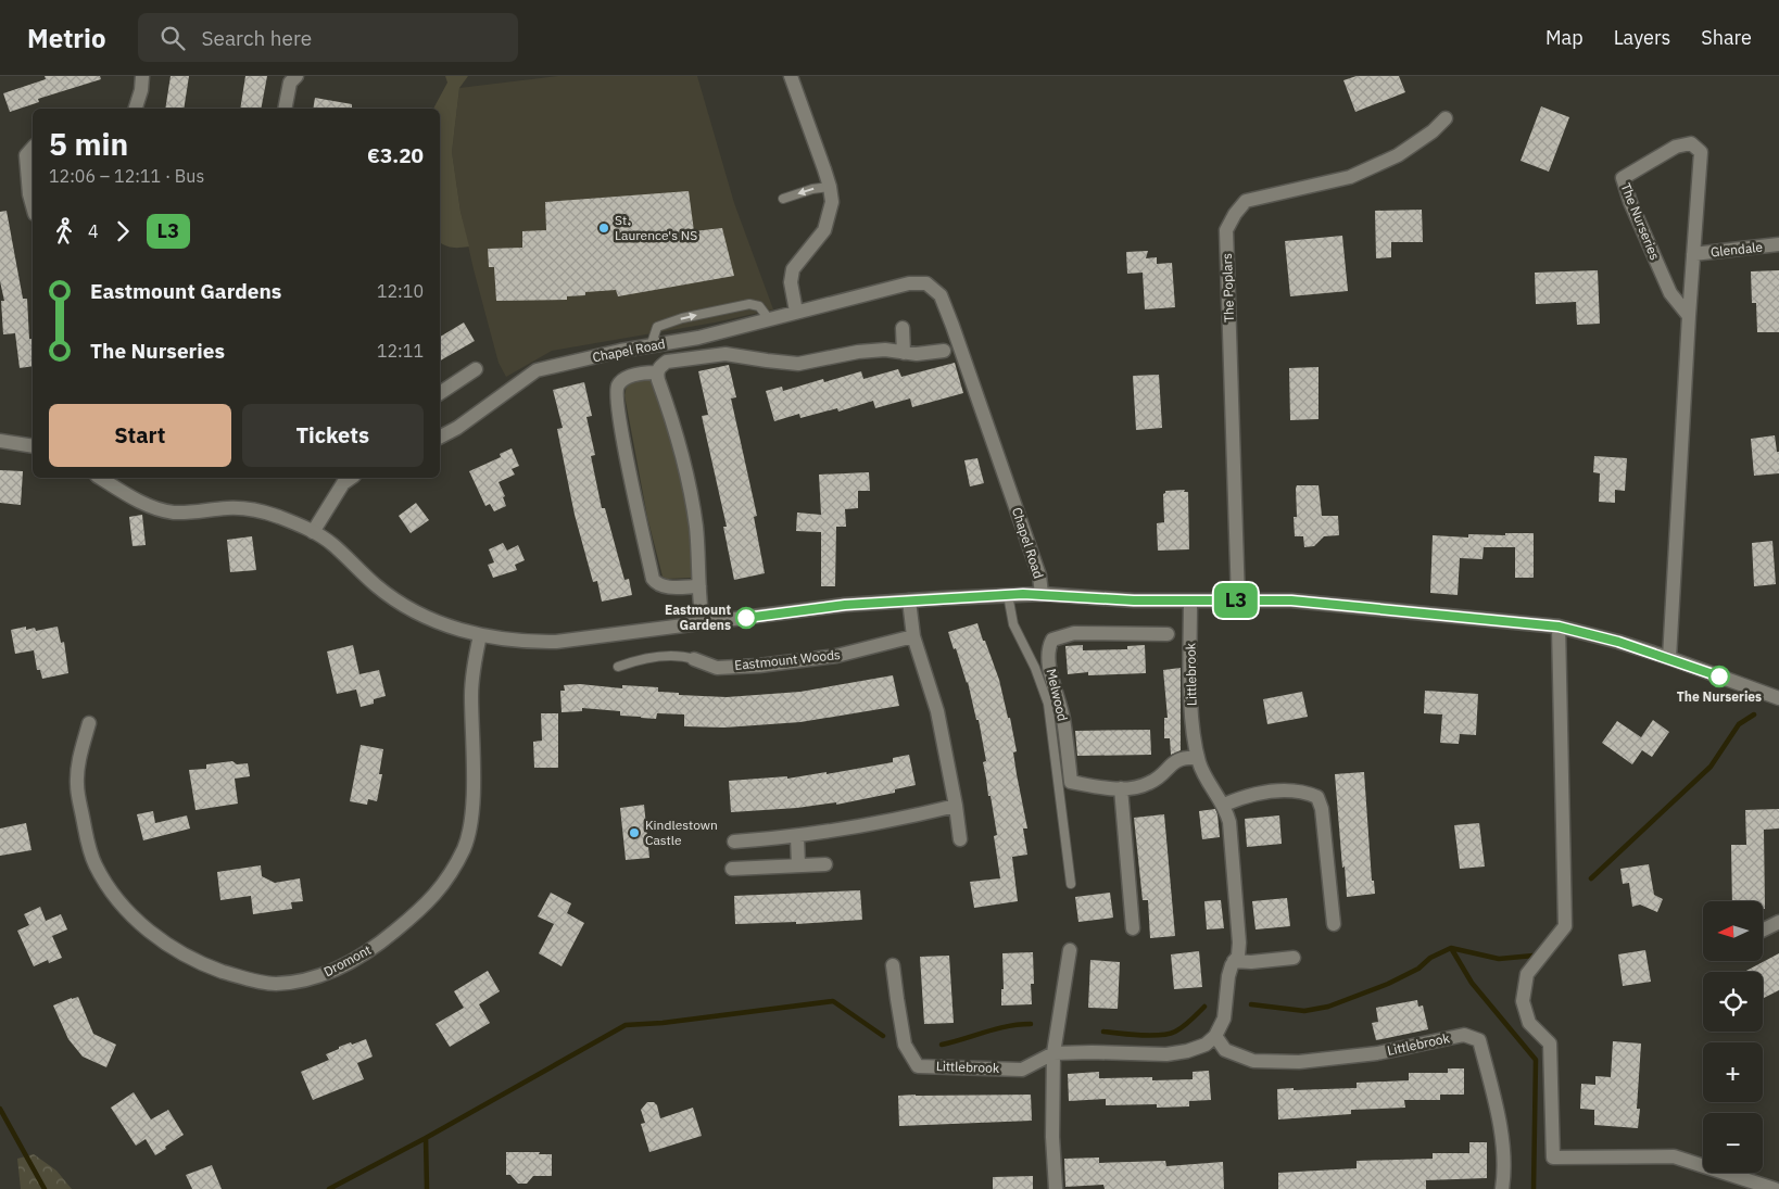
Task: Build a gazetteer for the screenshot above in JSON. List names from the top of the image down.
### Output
{
  "streets": {
    "street": [
      "The Nurseries",
      "Glendale",
      "The Poplars",
      "Chapel Road",
      "Eastmount Woods",
      "Littlebrook",
      "Melwood",
      "Dromont"
    ]
  },
  "crossings": [
    ["The Nurseries", "Glendale"],
    ["The Nurseries", "Chapel Road"],
    ["The Poplars", "Chapel Road"],
    ["Chapel Road", "Littlebrook"],
    ["Littlebrook", "Melwood"]
  ],
  "places": [
    "St. Laurence's NS",
    "Eastmount Gardens",
    "The Nurseries",
    "Kindlestown Castle"
  ],
  "lines": ["bus line L3"],
  "north": "left",
  "page": {
    "header": "Metrio",
    "search": "Search here",
    "nav": ["Map", "Layers", "Share"],
    "on_map": "L3",
    "heading": ["5 min", "12:06 – 12:11 · Bus", "€3.20"],
    "legs": ["4", "L3"],
    "list": [
      {
        "name": "Eastmount Gardens",
        "value": "12:10"
      },
      {
        "name": "The Nurseries",
        "value": "12:11"
      }
    ],
    "buttons": ["Start", "Tickets"],
    "map_buttons": ["+", "−"]
  }
}
